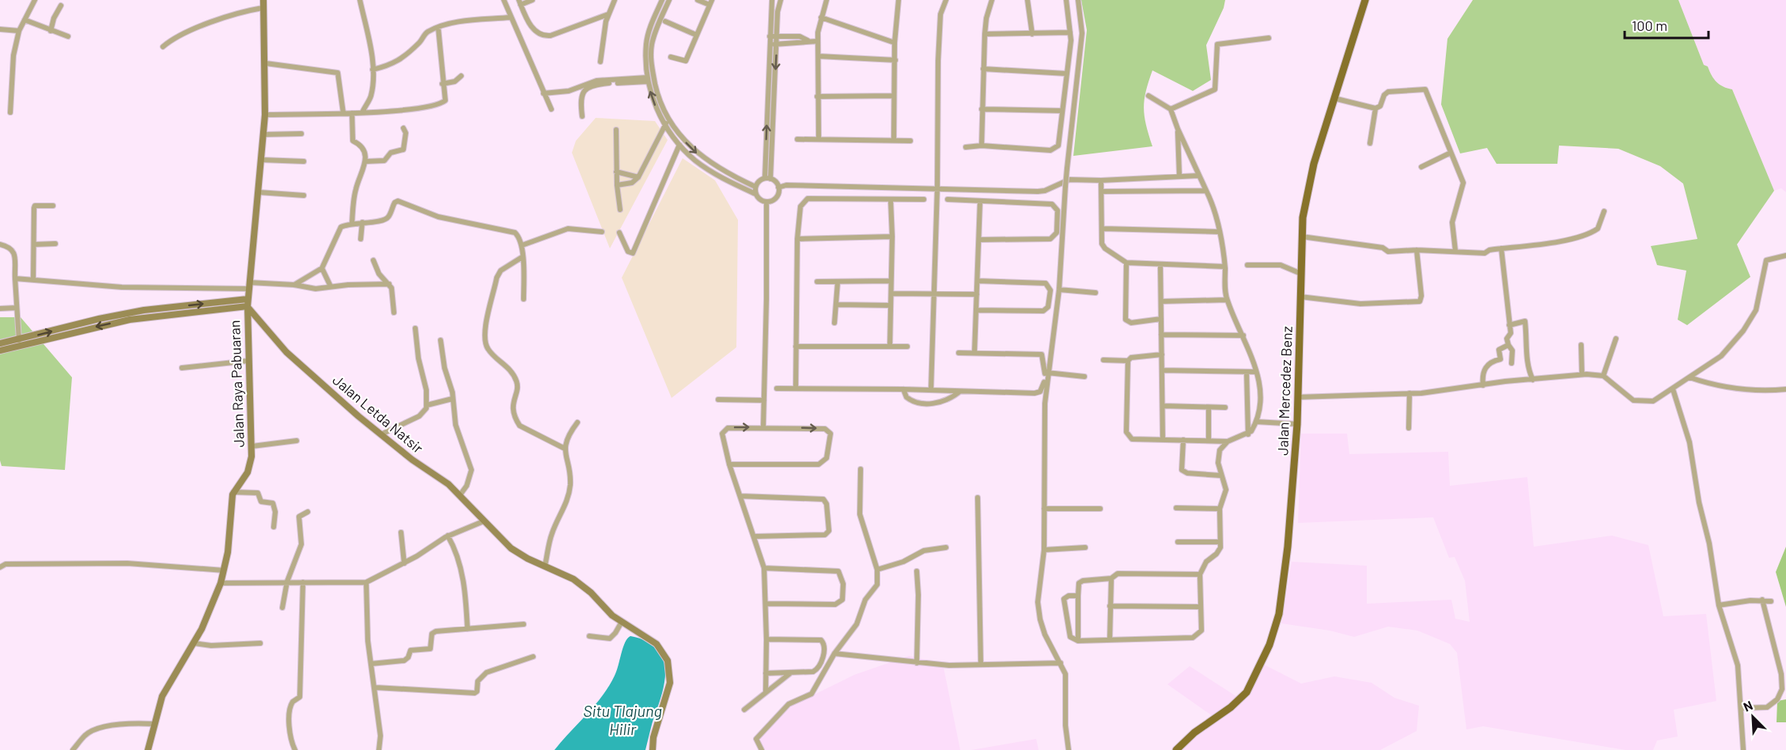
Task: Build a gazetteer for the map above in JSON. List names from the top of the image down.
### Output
{
  "streets": {
    "main road": ["Jalan Mercedez Benz"],
    "street": ["Jalan Raya Pabuaran", "Jalan Letda Natsir"]
  },
  "crossings": [
    ["Jalan Raya Pabuaran", "Jalan Letda Natsir"]
  ],
  "water": ["Situ Tlajung Hilir"],
  "scale_bar": "100 m",
  "north": "top left"
}
